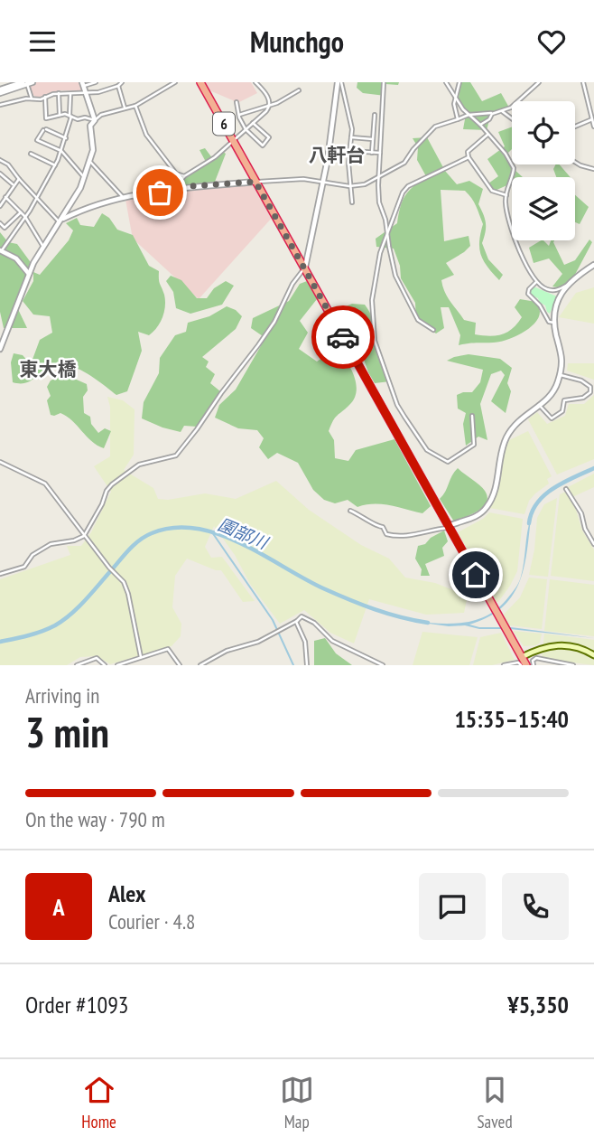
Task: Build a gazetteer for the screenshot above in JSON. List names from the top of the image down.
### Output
{
  "streets": {
    "highway": ["6"]
  },
  "districts": ["八軒台", "東大橋"],
  "water": ["園部川"],
  "page": {
    "header": "Munchgo",
    "heading": ["3 min", "Arriving in", "15:35–15:40"],
    "panel": [
      "Alex",
      "Courier · 4.8",
      "Order #1093",
      "¥5,350"
    ],
    "bar": "On the way · 790 m",
    "round": "A",
    "tabs": ["Home", "Map", "Saved"]
  }
}
